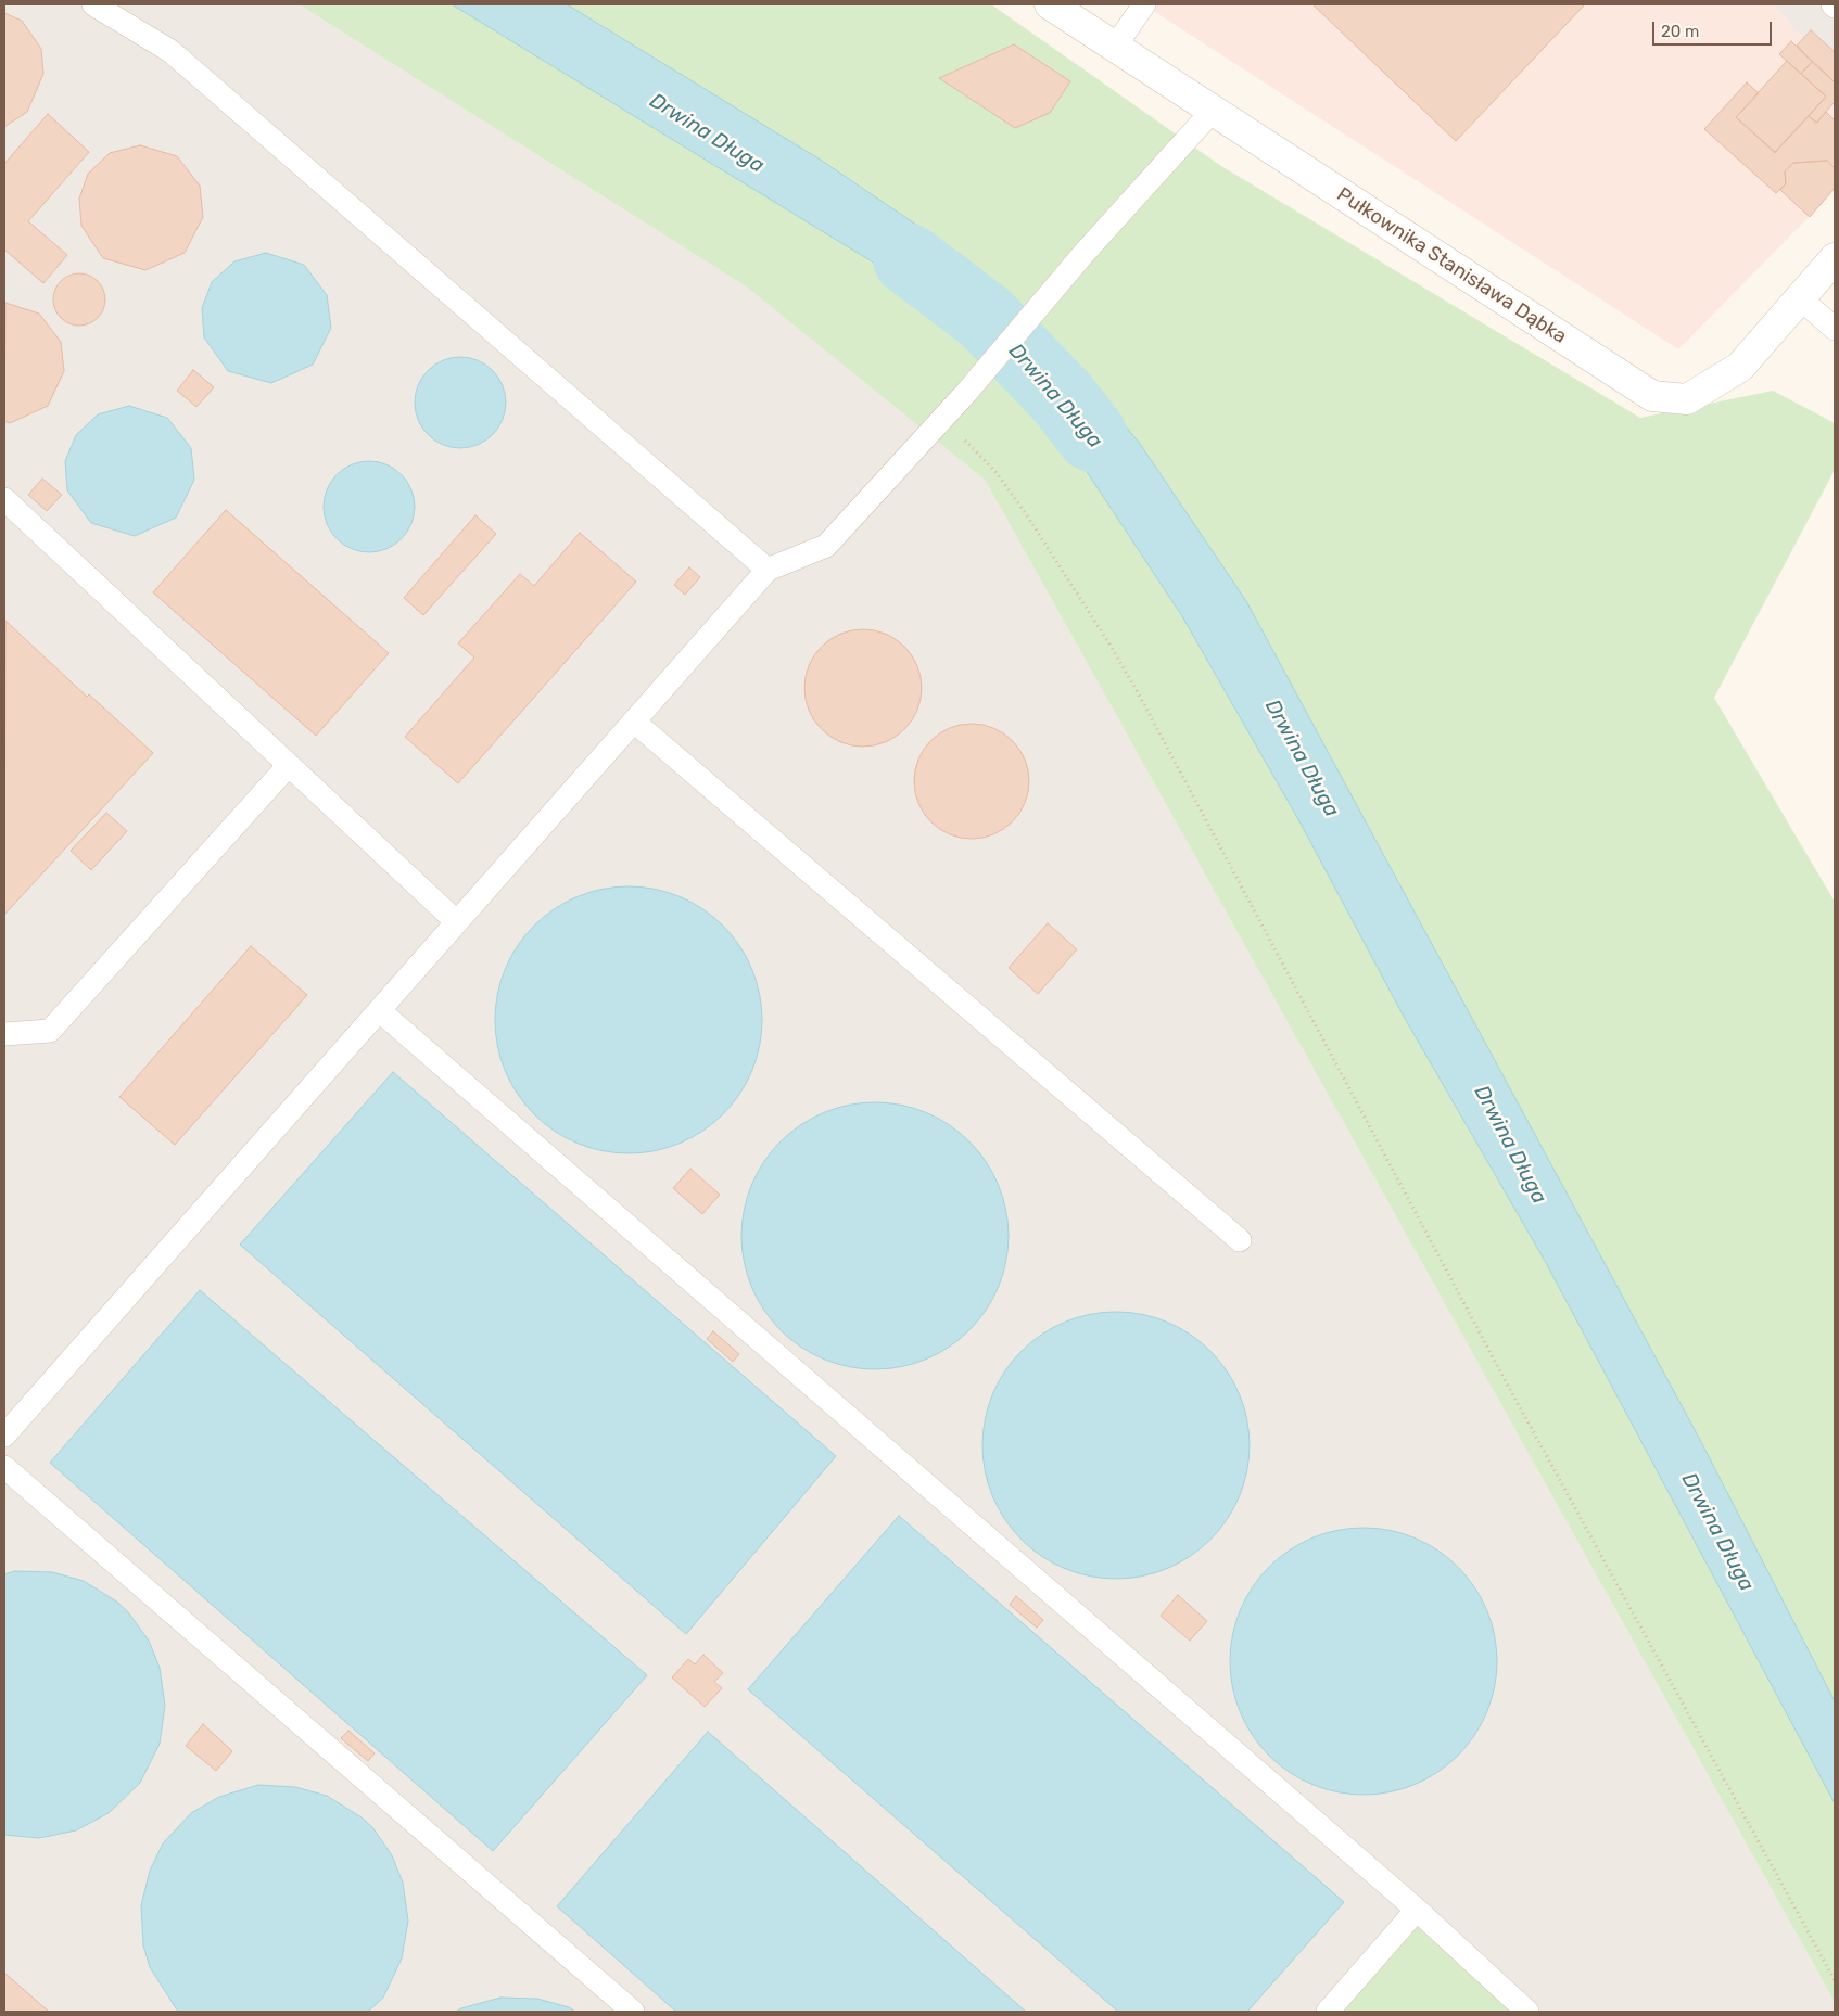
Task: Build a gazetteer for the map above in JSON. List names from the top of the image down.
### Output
{
  "streets": {
    "street": ["Pułkownika Stanisława Dąbka"]
  },
  "water": ["Drwina Długa"],
  "scale_bar": "20 m"
}
